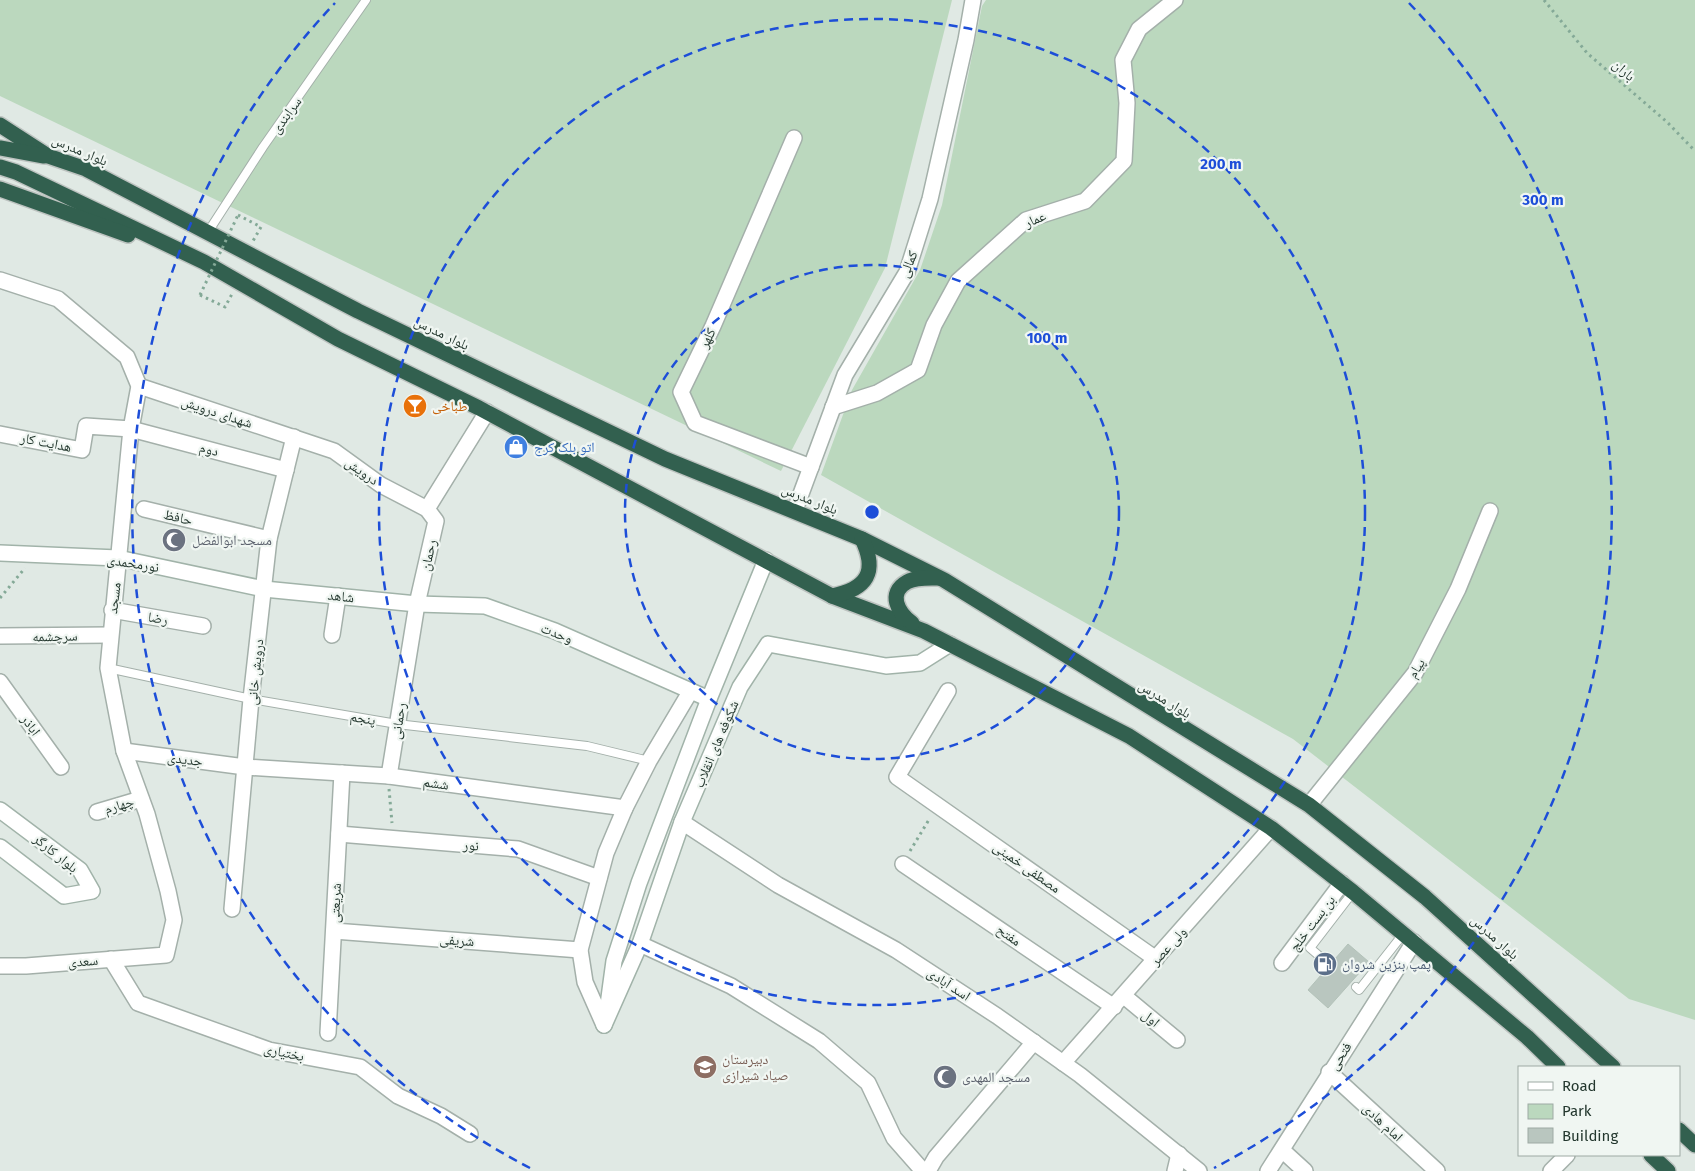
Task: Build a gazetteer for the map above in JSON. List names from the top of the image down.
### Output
{
  "streets": {
    "highway": ["بلوار مدرس"],
    "street": [
      "عمار",
      "کمالی",
      "کلهر",
      "شهدای درویش",
      "هدایت کار",
      "دوم",
      "درویش",
      "حافظ",
      "رحمان",
      "نورمحمدی",
      "شاهد",
      "مسجد",
      "رضا",
      "وحدت",
      "سرچشمه",
      "پیام",
      "درویش خانی",
      "رحمانی",
      "اباذر",
      "شکوفه های انقلاب",
      "جدیدی",
      "ششم",
      "چهارم",
      "نور",
      "بلوار کارگر",
      "مصطفی خمینی",
      "شریعتی",
      "بن بست خلج",
      "مفتح",
      "شریفی",
      "ولی عصر",
      "سعدی",
      "اسد آبادی",
      "اول",
      "بختیاری",
      "فتحی",
      "امام هادی"
    ],
    "lane": ["سرابندی", "پنجم"],
    "path": ["باران"]
  },
  "crossings": [
    ["سرابندی", "بلوار مدرس"],
    ["بلوار مدرس", "کمالی"],
    ["بلوار مدرس", "پیام"],
    ["عمار", "کمالی"],
    ["کمالی", "کلهر"],
    ["شهدای درویش", "درویش"],
    ["شهدای درویش", "مسجد"],
    ["شهدای درویش", "درویش خانی"],
    ["هدایت کار", "دوم"],
    ["هدایت کار", "مسجد"],
    ["دوم", "مسجد"],
    ["دوم", "درویش خانی"],
    ["درویش", "رحمان"],
    ["درویش", "درویش خانی"],
    ["حافظ", "درویش خانی"],
    ["رحمان", "شاهد"],
    ["رحمان", "وحدت"],
    ["رحمان", "رحمانی"],
    ["نورمحمدی", "شاهد"],
    ["نورمحمدی", "مسجد"],
    ["نورمحمدی", "درویش خانی"],
    ["شاهد", "وحدت"],
    ["شاهد", "درویش خانی"],
    ["شاهد", "رحمانی"],
    ["مسجد", "رضا"],
    ["مسجد", "سرچشمه"],
    ["مسجد", "پنجم"],
    ["مسجد", "جدیدی"],
    ["مسجد", "چهارم"],
    ["مسجد", "سعدی"],
    ["وحدت", "رحمانی"],
    ["وحدت", "شکوفه های انقلاب"],
    ["درویش خانی", "پنجم"],
    ["درویش خانی", "جدیدی"],
    ["درویش خانی", "ششم"],
    ["پنجم", "رحمانی"],
    ["رحمانی", "ششم"],
    ["شکوفه های انقلاب", "اسد آبادی"],
    ["جدیدی", "ششم"],
    ["ششم", "شریعتی"],
    ["نور", "شریعتی"],
    ["مصطفی خمینی", "ولی عصر"],
    ["شریعتی", "شریفی"],
    ["مفتح", "ولی عصر"],
    ["ولی عصر", "اسد آبادی"],
    ["ولی عصر", "اول"],
    ["سعدی", "بختیاری"],
    ["فتحی", "امام هادی"]
  ],
  "places": {
    "bar": ["طباخی"],
    "shop": ["اتو بلک کرج"],
    "mosque": ["مسجد ابوالفضل", "مسجد المهدی"],
    "fuel station": ["پمپ بنزین شروان"],
    "school or university": ["دبیرستان صیاد شیرازی"]
  },
  "legend": ["Road", "Park", "Building"],
  "rings": ["200 m", "300 m", "100 m"]
}
